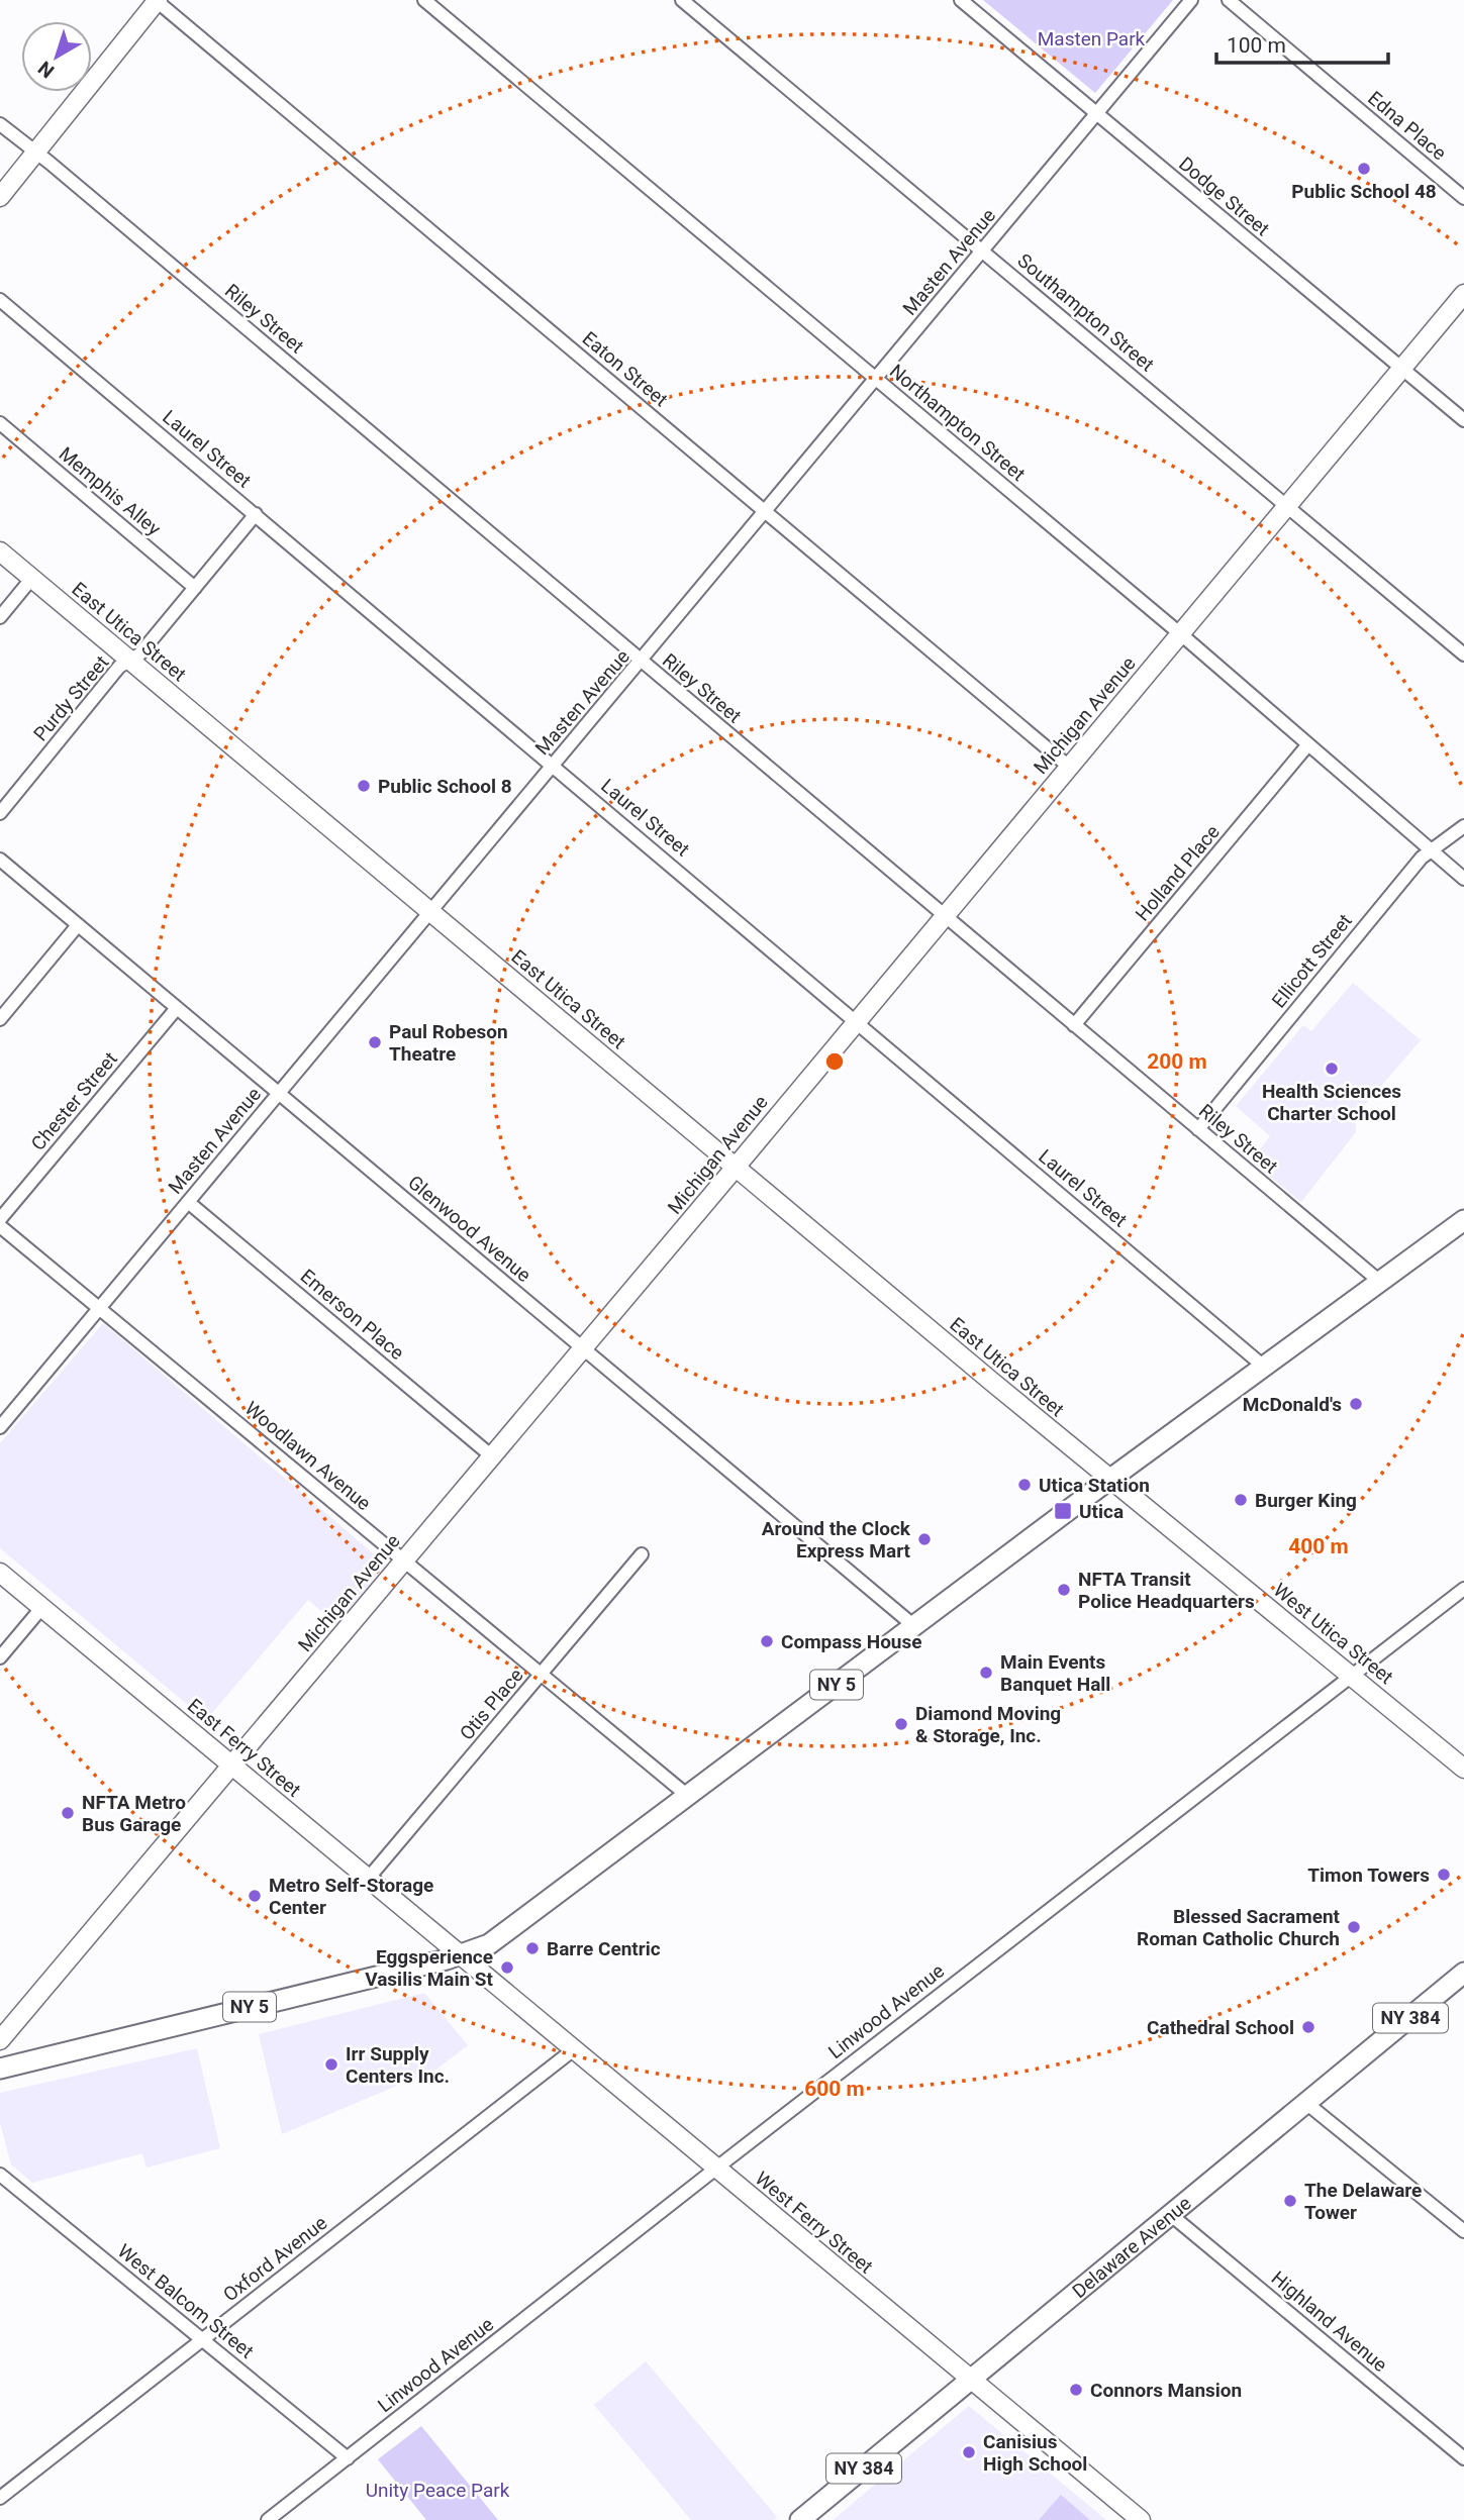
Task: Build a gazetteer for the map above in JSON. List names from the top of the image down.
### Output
{
  "streets": {
    "main road": ["NY 5", "NY 384", "Delaware Avenue"],
    "street": [
      "Edna Place",
      "Dodge Street",
      "Masten Avenue",
      "Southampton Street",
      "Riley Street",
      "Eaton Street",
      "Northampton Street",
      "Laurel Street",
      "Memphis Alley",
      "East Utica Street",
      "Purdy Street",
      "Michigan Avenue",
      "Holland Place",
      "Ellicott Street",
      "Chester Street",
      "Glenwood Avenue",
      "Emerson Place",
      "Woodlawn Avenue",
      "West Utica Street",
      "Otis Place",
      "East Ferry Street",
      "Linwood Avenue",
      "West Ferry Street",
      "Oxford Avenue",
      "West Balcom Street",
      "Highland Avenue"
    ]
  },
  "crossings": [
    ["Dodge Street", "Masten Avenue"],
    ["Dodge Street", "Michigan Avenue"],
    ["Masten Avenue", "Southampton Street"],
    ["Masten Avenue", "Riley Street"],
    ["Masten Avenue", "Eaton Street"],
    ["Masten Avenue", "Northampton Street"],
    ["Masten Avenue", "Laurel Street"],
    ["Masten Avenue", "East Utica Street"],
    ["Masten Avenue", "Glenwood Avenue"],
    ["Masten Avenue", "Emerson Place"],
    ["Masten Avenue", "Woodlawn Avenue"],
    ["Southampton Street", "Michigan Avenue"],
    ["Riley Street", "Michigan Avenue"],
    ["Riley Street", "Holland Place"],
    ["Riley Street", "Ellicott Street"],
    ["Riley Street", "NY 5"],
    ["Eaton Street", "Michigan Avenue"],
    ["Northampton Street", "Michigan Avenue"],
    ["Northampton Street", "Holland Place"],
    ["Northampton Street", "Ellicott Street"],
    ["Laurel Street", "Purdy Street"],
    ["Laurel Street", "Michigan Avenue"],
    ["Laurel Street", "NY 5"],
    ["Memphis Alley", "Purdy Street"],
    ["East Utica Street", "Purdy Street"],
    ["East Utica Street", "Michigan Avenue"],
    ["East Utica Street", "West Utica Street"],
    ["East Utica Street", "NY 5"],
    ["Michigan Avenue", "Glenwood Avenue"],
    ["Michigan Avenue", "Emerson Place"],
    ["Michigan Avenue", "Woodlawn Avenue"],
    ["Michigan Avenue", "East Ferry Street"],
    ["Chester Street", "Glenwood Avenue"],
    ["Glenwood Avenue", "NY 5"],
    ["Woodlawn Avenue", "NY 5"],
    ["Woodlawn Avenue", "Otis Place"],
    ["West Utica Street", "NY 5"],
    ["West Utica Street", "Linwood Avenue"],
    ["NY 5", "East Ferry Street"],
    ["NY 5", "West Ferry Street"],
    ["Otis Place", "East Ferry Street"],
    ["East Ferry Street", "West Ferry Street"],
    ["Linwood Avenue", "West Ferry Street"],
    ["Linwood Avenue", "West Balcom Street"],
    ["West Ferry Street", "Delaware Avenue"],
    ["West Ferry Street", "Oxford Avenue"],
    ["Delaware Avenue", "Highland Avenue"],
    ["Oxford Avenue", "West Balcom Street"]
  ],
  "parks": ["Masten Park", "Unity Peace Park"],
  "places": {
    "other": [
      "Public School 48",
      "Public School 8",
      "Paul Robeson Theatre",
      "Health Sciences Charter School",
      "McDonald's",
      "Utica Station",
      "Burger King",
      "Around the Clock Express Mart",
      "NFTA Transit Police Headquarters",
      "Compass House",
      "Main Events Banquet Hall",
      "Diamond Moving & Storage, Inc.",
      "NFTA Metro Bus Garage",
      "Timon Towers",
      "Metro Self-Storage Center",
      "Blessed Sacrament Roman Catholic Church",
      "Barre Centric",
      "Eggsperience Vasilis Main St",
      "Cathedral School",
      "Irr Supply Centers Inc.",
      "The Delaware Tower",
      "Connors Mansion",
      "Canisius High School"
    ],
    "transit": ["Utica"]
  },
  "scale_bar": "100 m",
  "north": "bottom left",
  "rings": ["200 m", "400 m", "600 m"]
}
